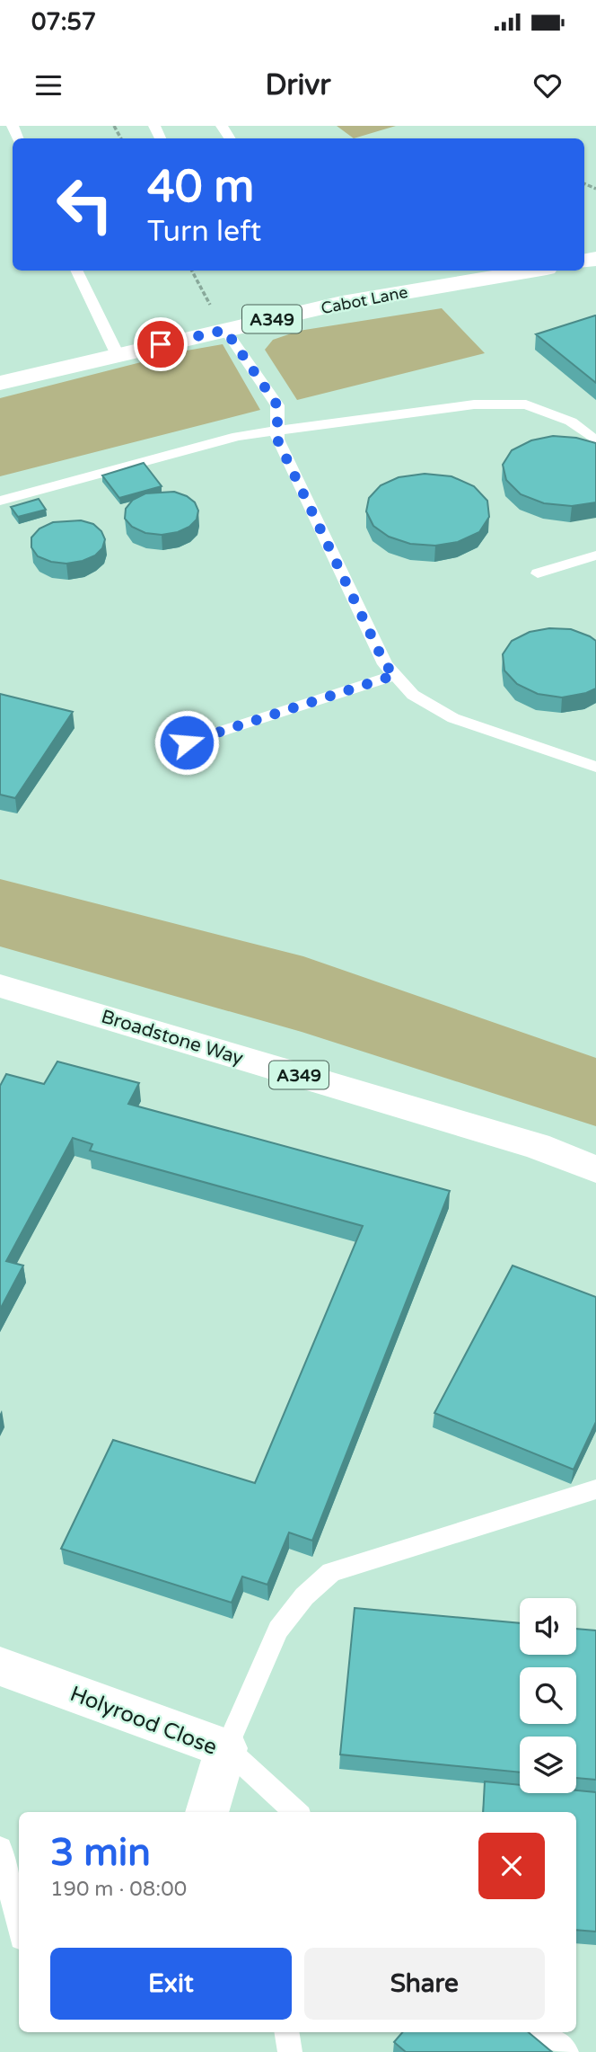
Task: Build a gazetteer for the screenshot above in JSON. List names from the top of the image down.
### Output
{
  "streets": {
    "main road": [
      "Cabot Lane",
      "A349",
      "Broadstone Way",
      "Holyrood Close"
    ]
  },
  "page": {
    "status": "07:57",
    "header": "Drivr",
    "turn": ["40 m", "Turn left"],
    "heading": ["3 min", "190 m · 08:00"],
    "buttons": ["Exit", "Share"]
  }
}
